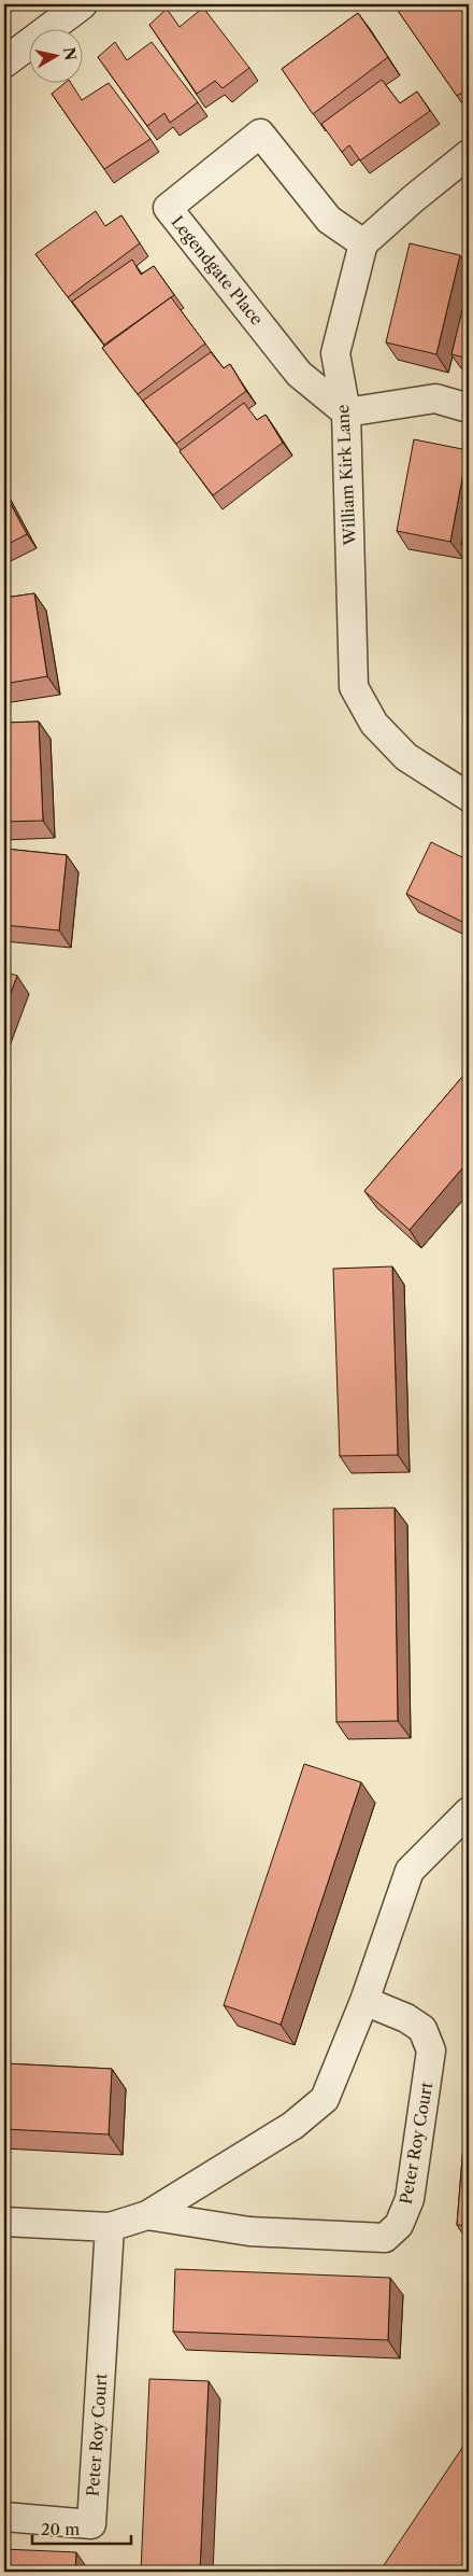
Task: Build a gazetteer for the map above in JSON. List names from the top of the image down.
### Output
{
  "streets": {
    "street": ["Legendgate Place", "William Kirk Lane", "Peter Roy Court"]
  },
  "crossings": [
    ["Legendgate Place", "William Kirk Lane"]
  ],
  "scale_bar": "20 m",
  "north": "right"
}
